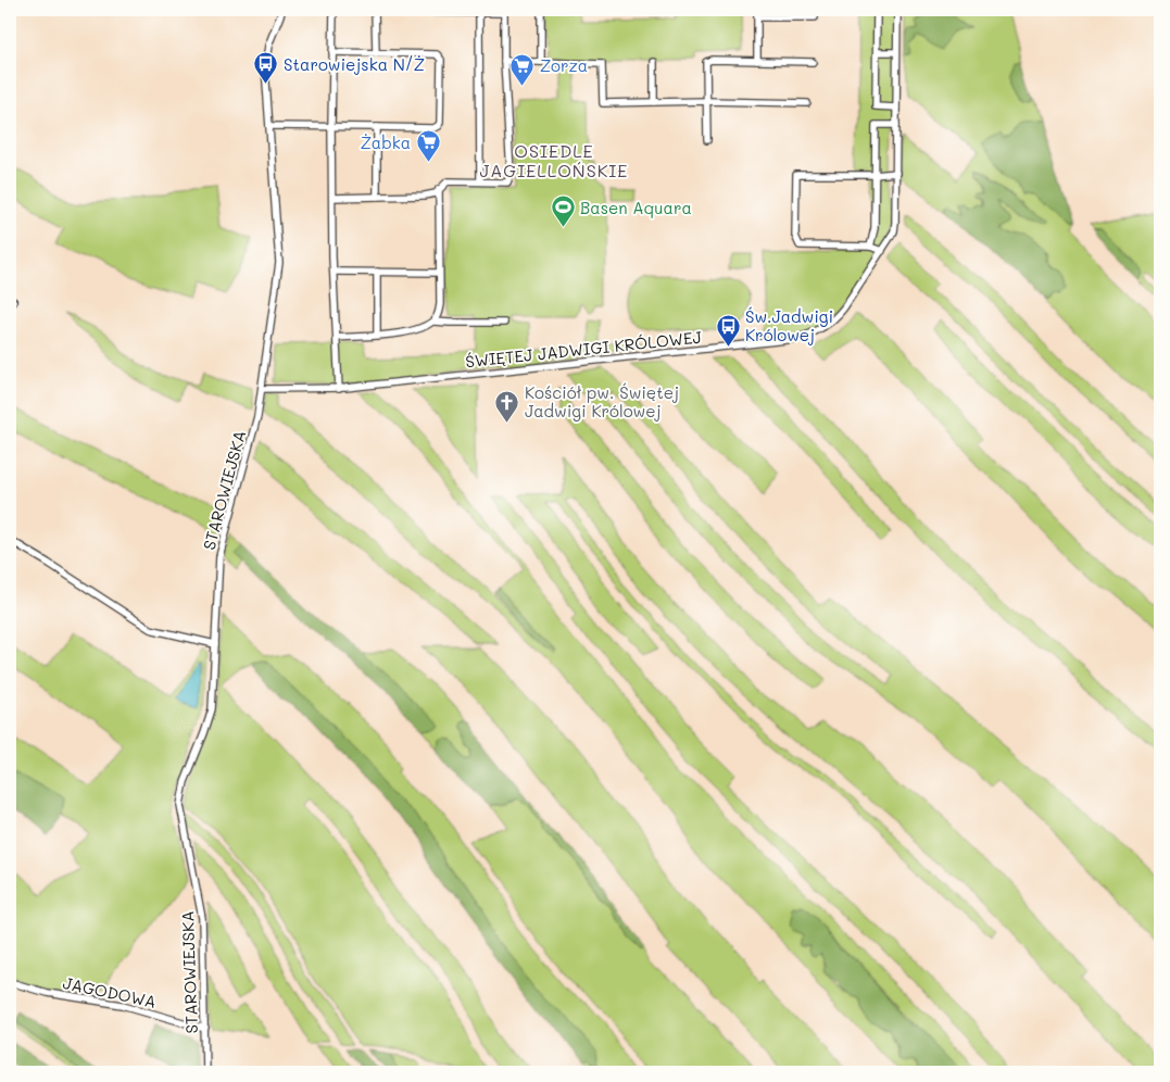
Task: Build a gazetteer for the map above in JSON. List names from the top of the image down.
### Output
{
  "streets": {
    "street": ["ŚWIĘTEJ JADWIGI KRÓLOWEJ", "STAROWIEJSKA", "JAGODOWA"]
  },
  "crossings": [
    ["ŚWIĘTEJ JADWIGI KRÓLOWEJ", "STAROWIEJSKA"],
    ["STAROWIEJSKA", "JAGODOWA"]
  ],
  "districts": ["OSIEDLE JAGIELLOŃSKIE"],
  "places": {
    "bus stop": ["Starowiejska N/Ż", "Św.Jadwigi Królowej"],
    "supermarket": ["Zorza", "Żabka"],
    "sports": ["Basen Aquara"],
    "church": ["Kościół pw. Świętej Jadwigi Królowej"]
  }
}
